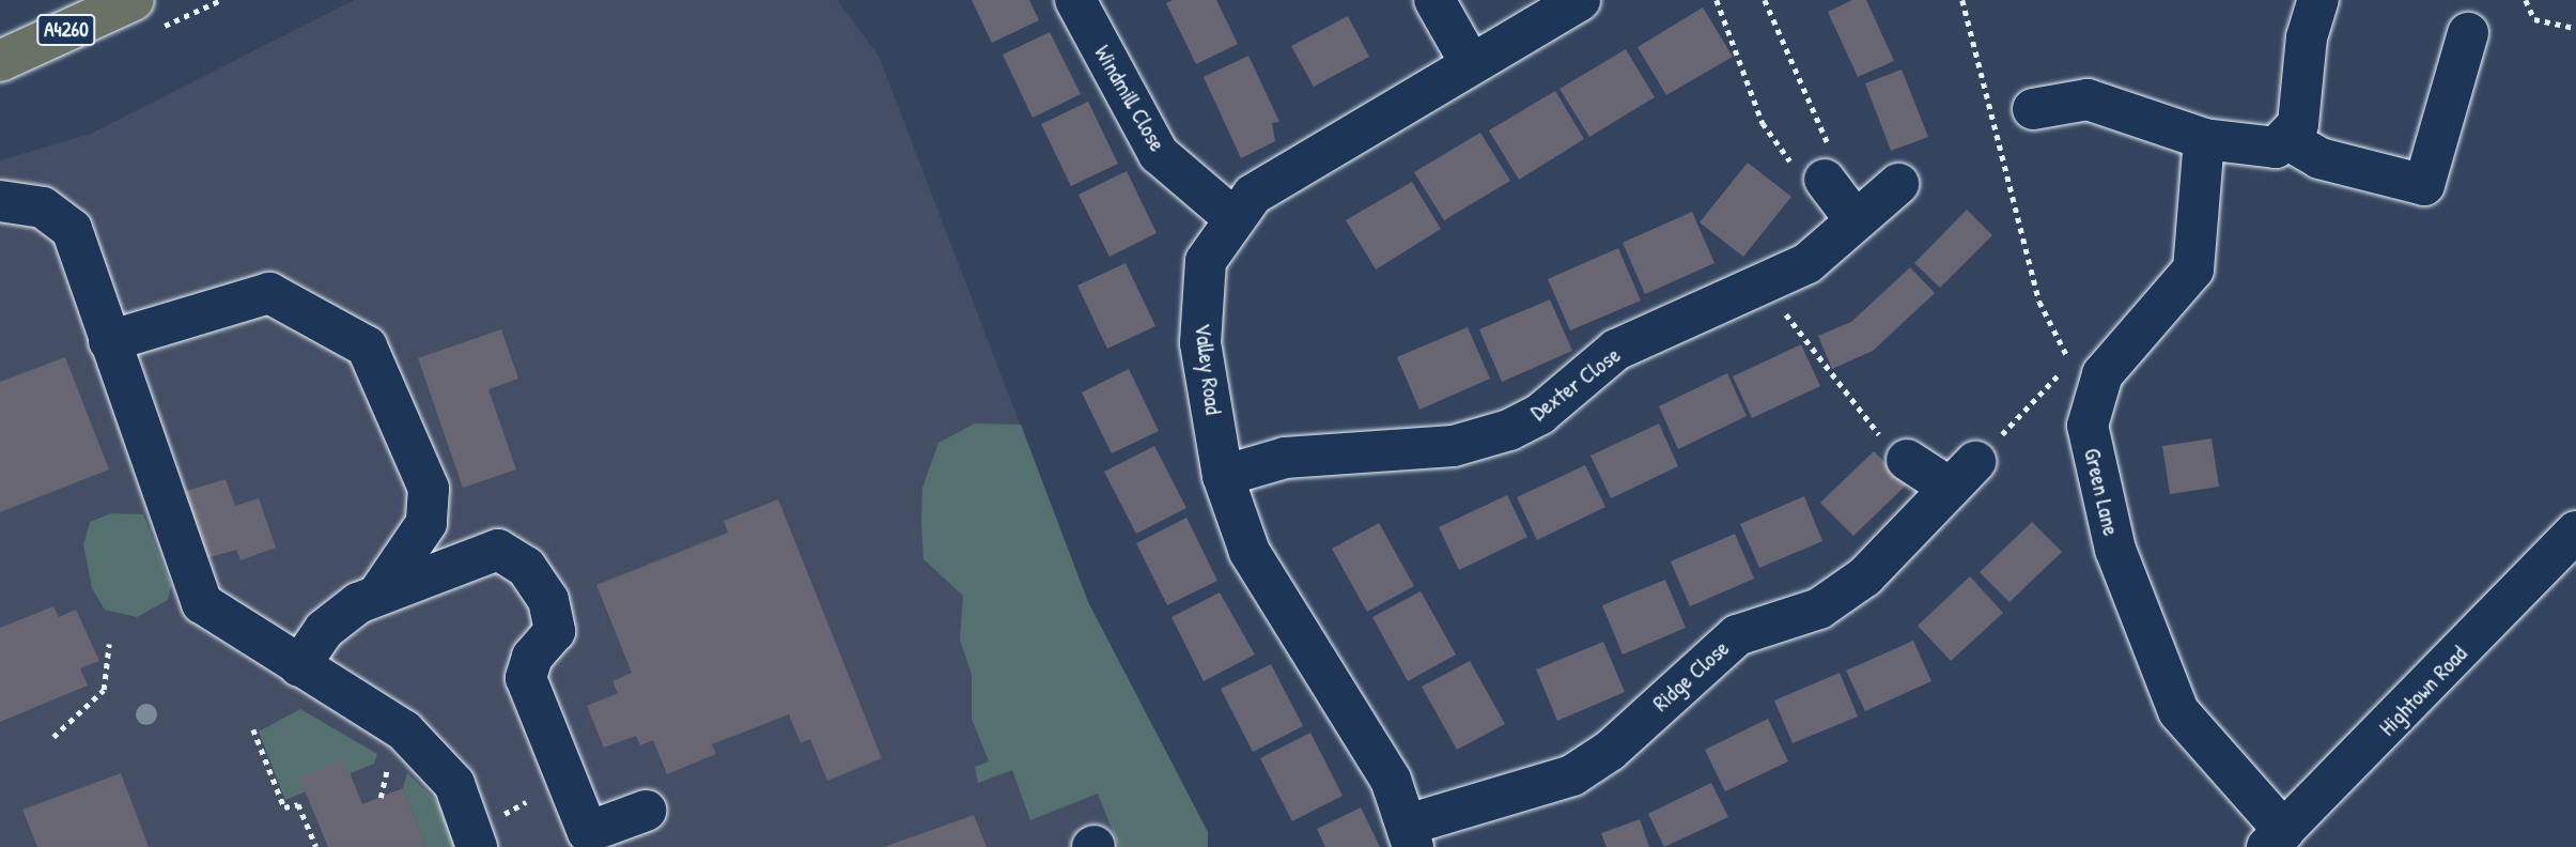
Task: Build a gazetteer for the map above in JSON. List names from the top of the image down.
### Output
{
  "streets": {
    "main road": ["A4260"],
    "street": [
      "Windmill Close",
      "Valley Road",
      "Dexter Close",
      "Green Lane",
      "Ridge Close",
      "Hightown Road"
    ]
  },
  "crossings": [
    ["Windmill Close", "Valley Road"],
    ["Valley Road", "Dexter Close"],
    ["Valley Road", "Ridge Close"],
    ["Green Lane", "Hightown Road"]
  ]
}
